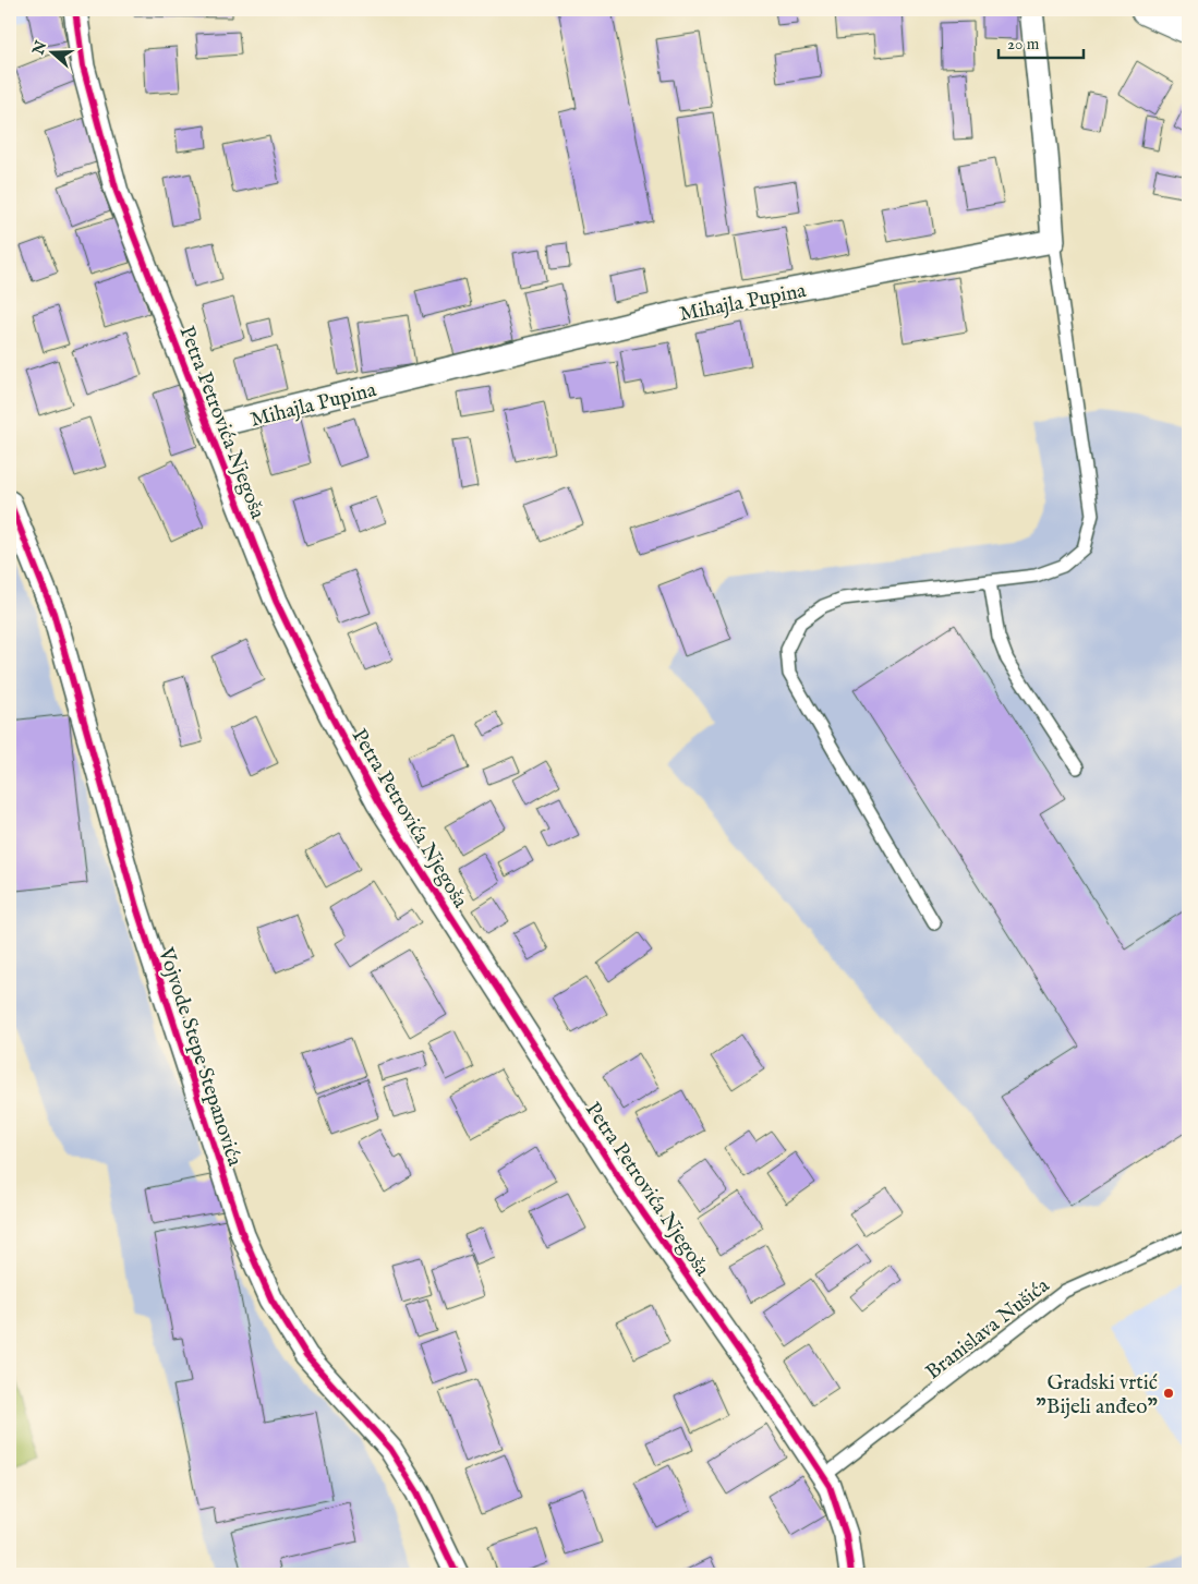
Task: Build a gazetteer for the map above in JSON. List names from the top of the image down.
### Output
{
  "streets": {
    "street": ["Mihajla Pupina", "Petra Petrovića Njegoša", "Vojvode Stepe Stepanovića"],
    "lane": ["Branislava Nušića"]
  },
  "crossings": [
    ["Mihajla Pupina", "Petra Petrovića Njegoša"],
    ["Petra Petrovića Njegoša", "Branislava Nušića"]
  ],
  "places": ["Gradski vrtić \"Bijeli anđeo\""],
  "scale_bar": "20 m",
  "north": "left"
}
